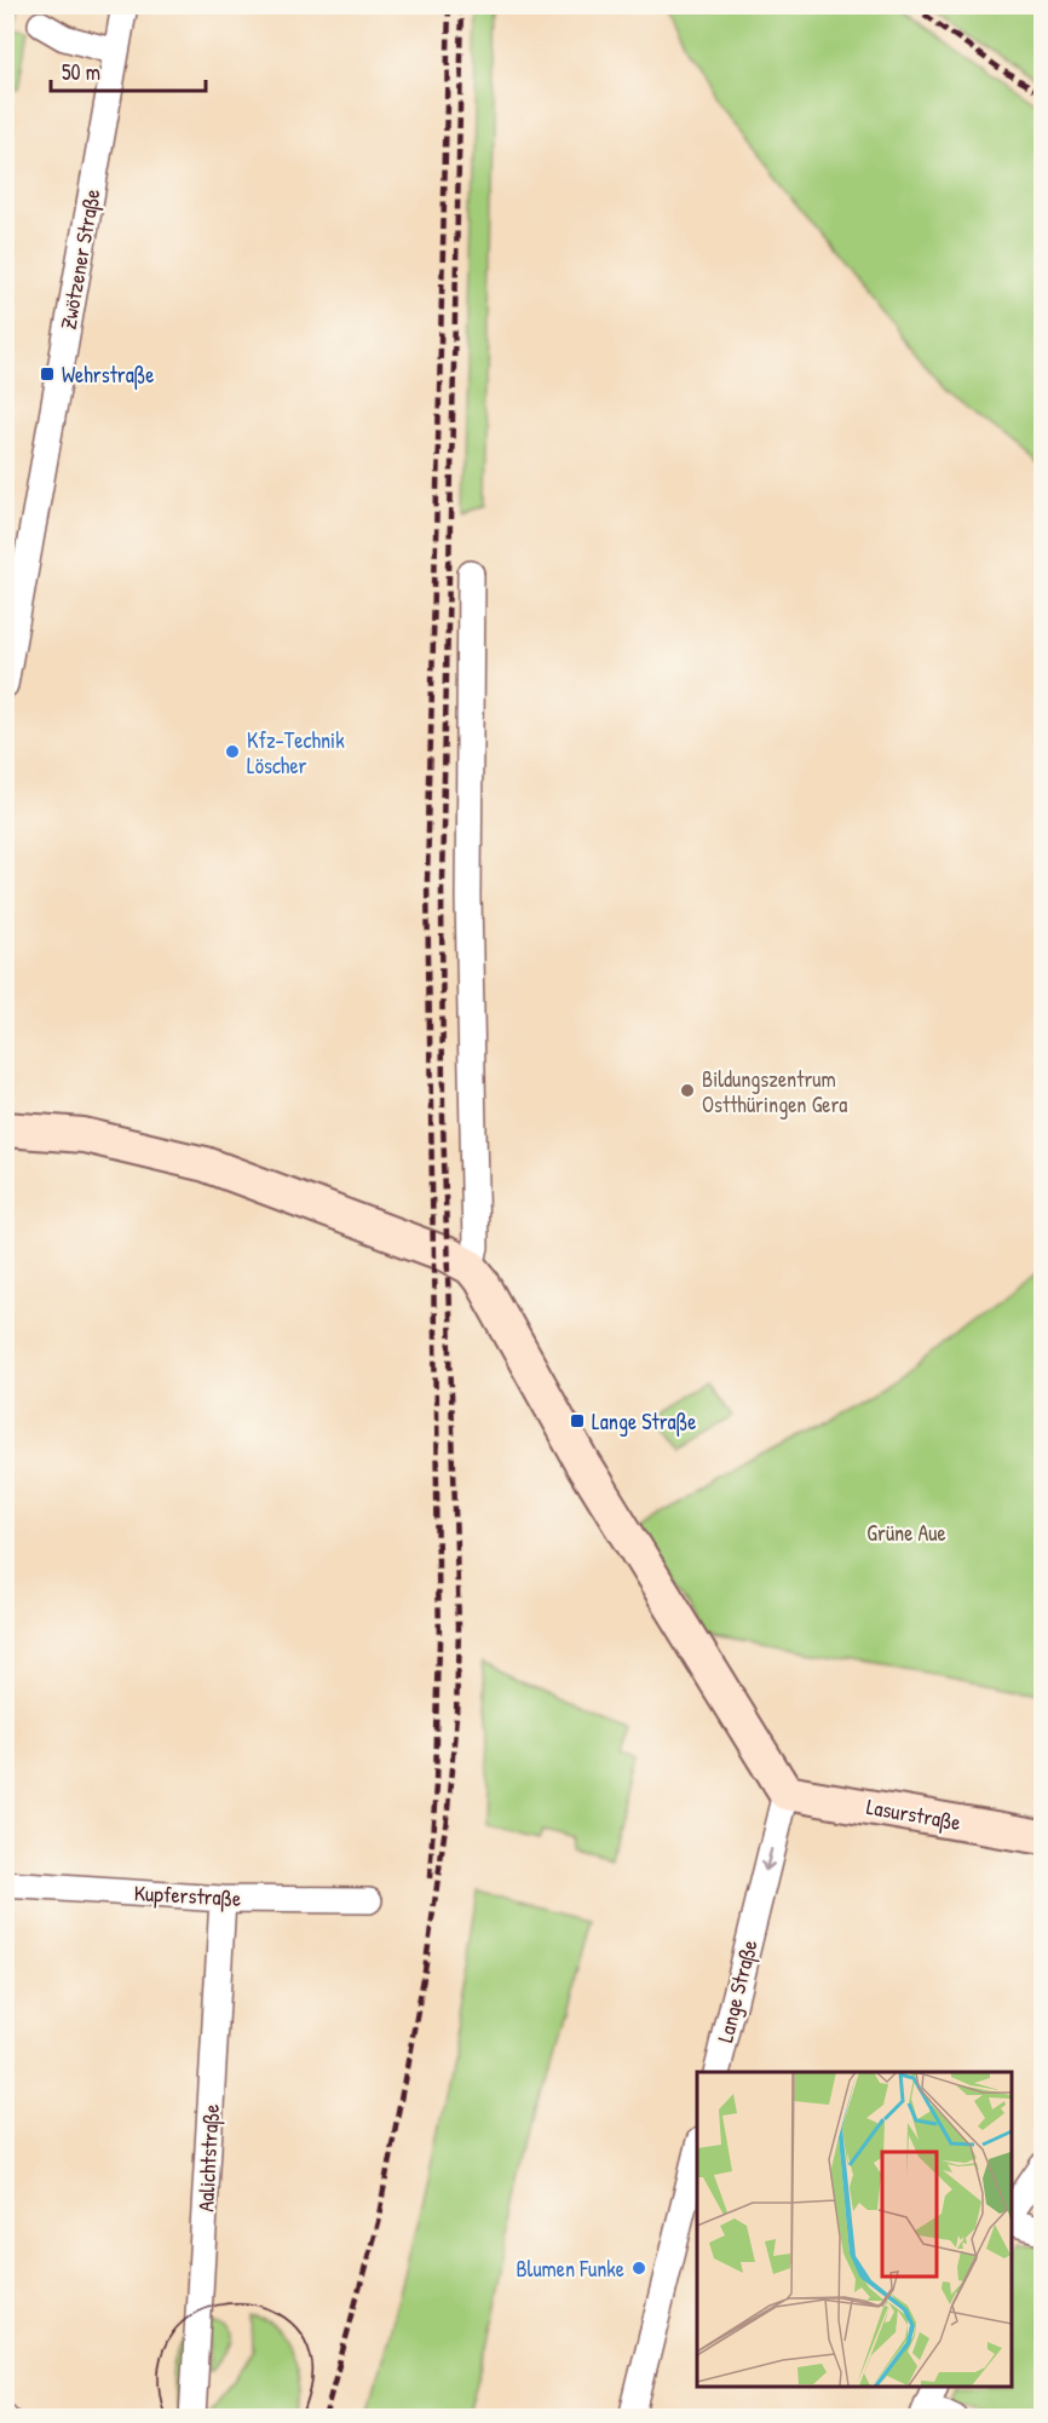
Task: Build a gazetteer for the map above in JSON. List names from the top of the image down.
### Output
{
  "streets": {
    "street": [
      "Zwötzener Straße",
      "Lasurstraße",
      "Kupferstraße",
      "Lange Straße",
      "Aalichtstraße"
    ]
  },
  "crossings": [
    ["Lasurstraße", "Lange Straße"],
    ["Kupferstraße", "Aalichtstraße"]
  ],
  "one_way": ["Lange Straße"],
  "parks": ["Grüne Aue"],
  "places": {
    "transit": ["Wehrstraße", "Lange Straße"],
    "other": ["Kfz-Technik Löscher", "Bildungszentrum Ostthüringen Gera", "Blumen Funke"]
  },
  "scale_bar": "50 m"
}
